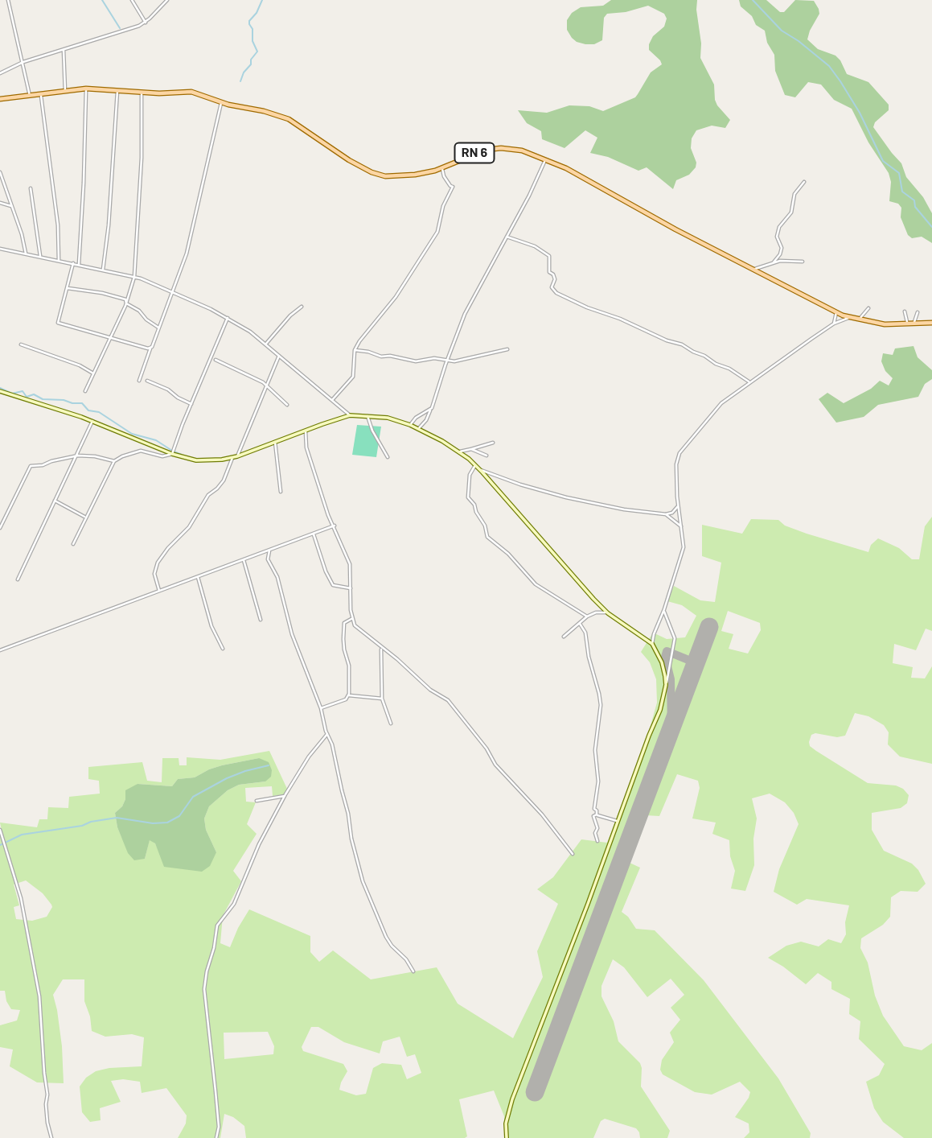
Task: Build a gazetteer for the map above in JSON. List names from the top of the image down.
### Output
{
  "streets": {
    "main road": ["RN 6"]
  }
}
